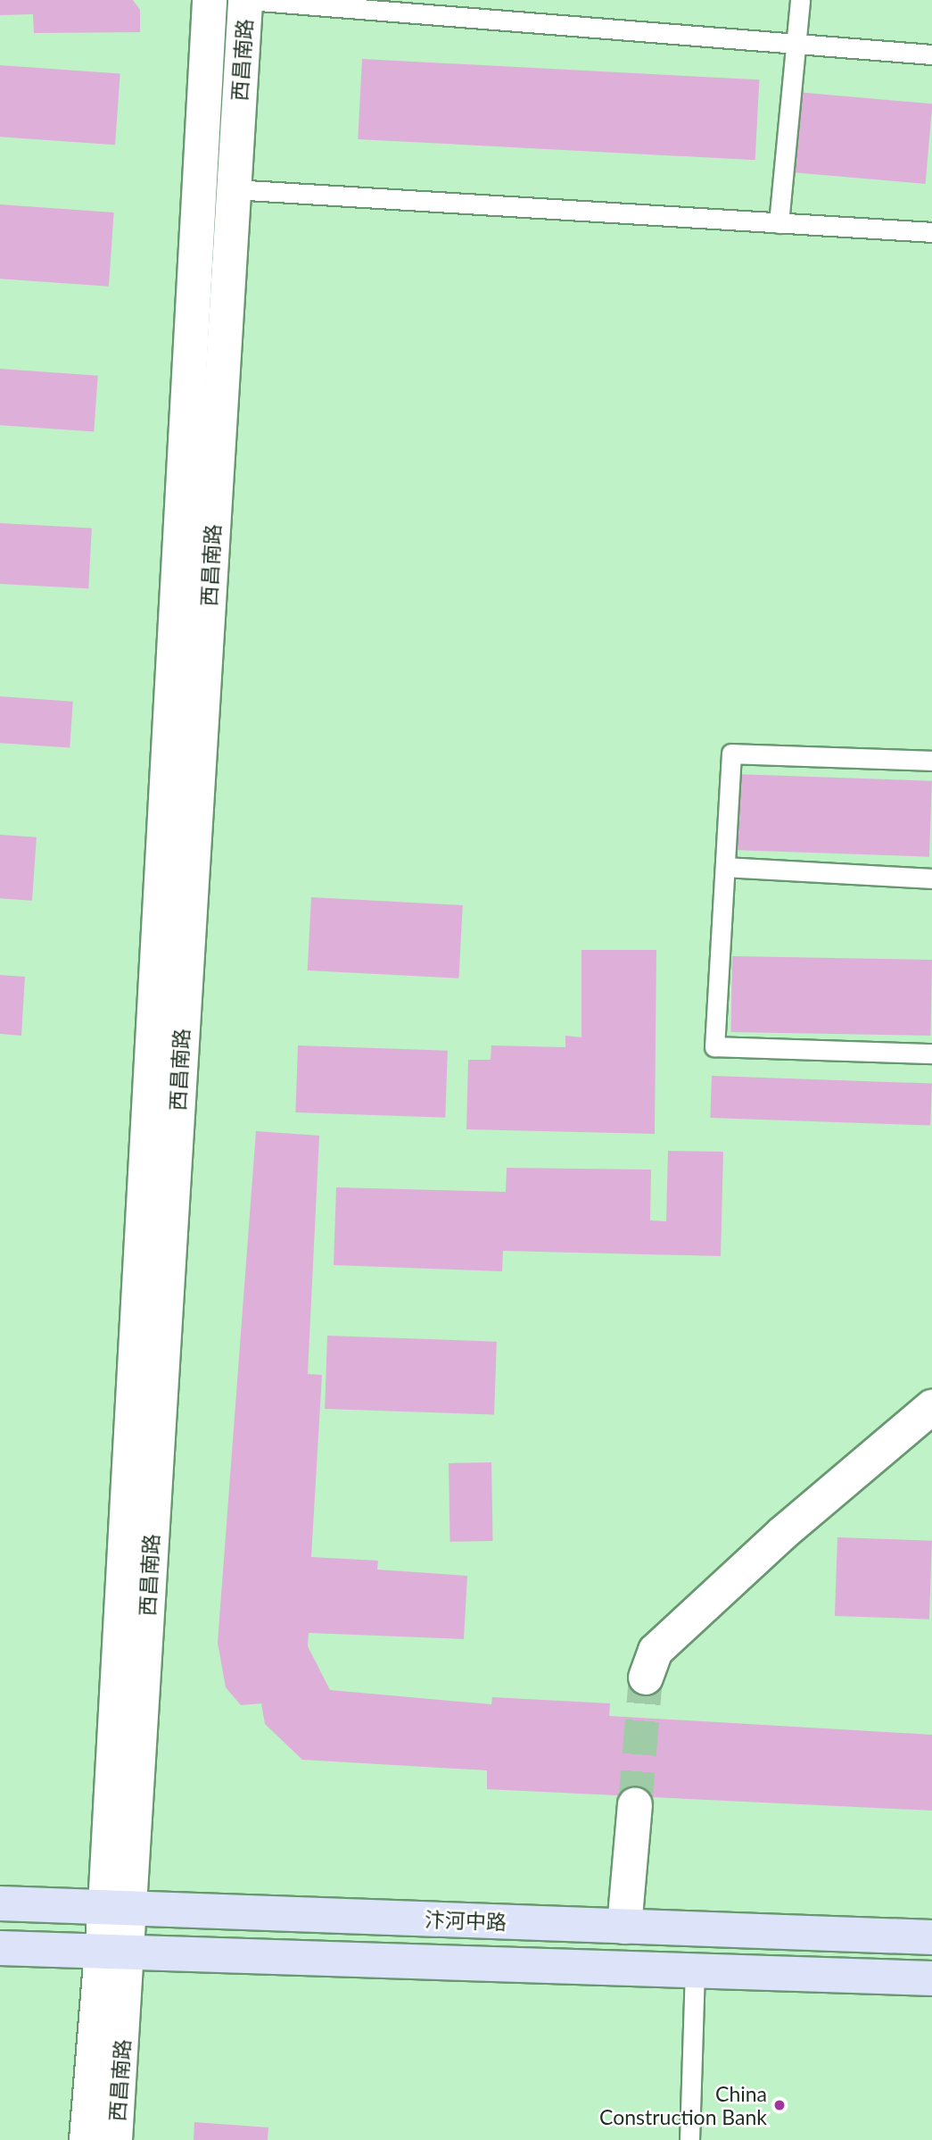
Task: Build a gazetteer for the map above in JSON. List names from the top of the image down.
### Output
{
  "streets": {
    "main road": ["汴河中路"],
    "street": ["西昌南路"]
  },
  "crossings": [
    ["西昌南路", "汴河中路"]
  ],
  "places": ["China Construction Bank"]
}
